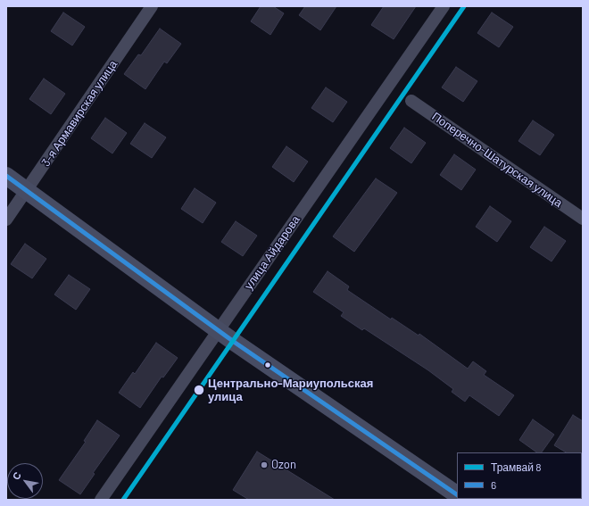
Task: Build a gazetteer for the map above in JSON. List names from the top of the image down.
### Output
{
  "streets": {
    "street": ["3-я Армавирская улица", "Поперечно-Шатурская улица", "улица Айдарова"]
  },
  "places": ["Центрально-Мариупольская улица", "Ozon"],
  "lines": ["tram line 8", "transit line 6"],
  "legend": ["Трамвай 8", "6"],
  "north": "top left"
}
